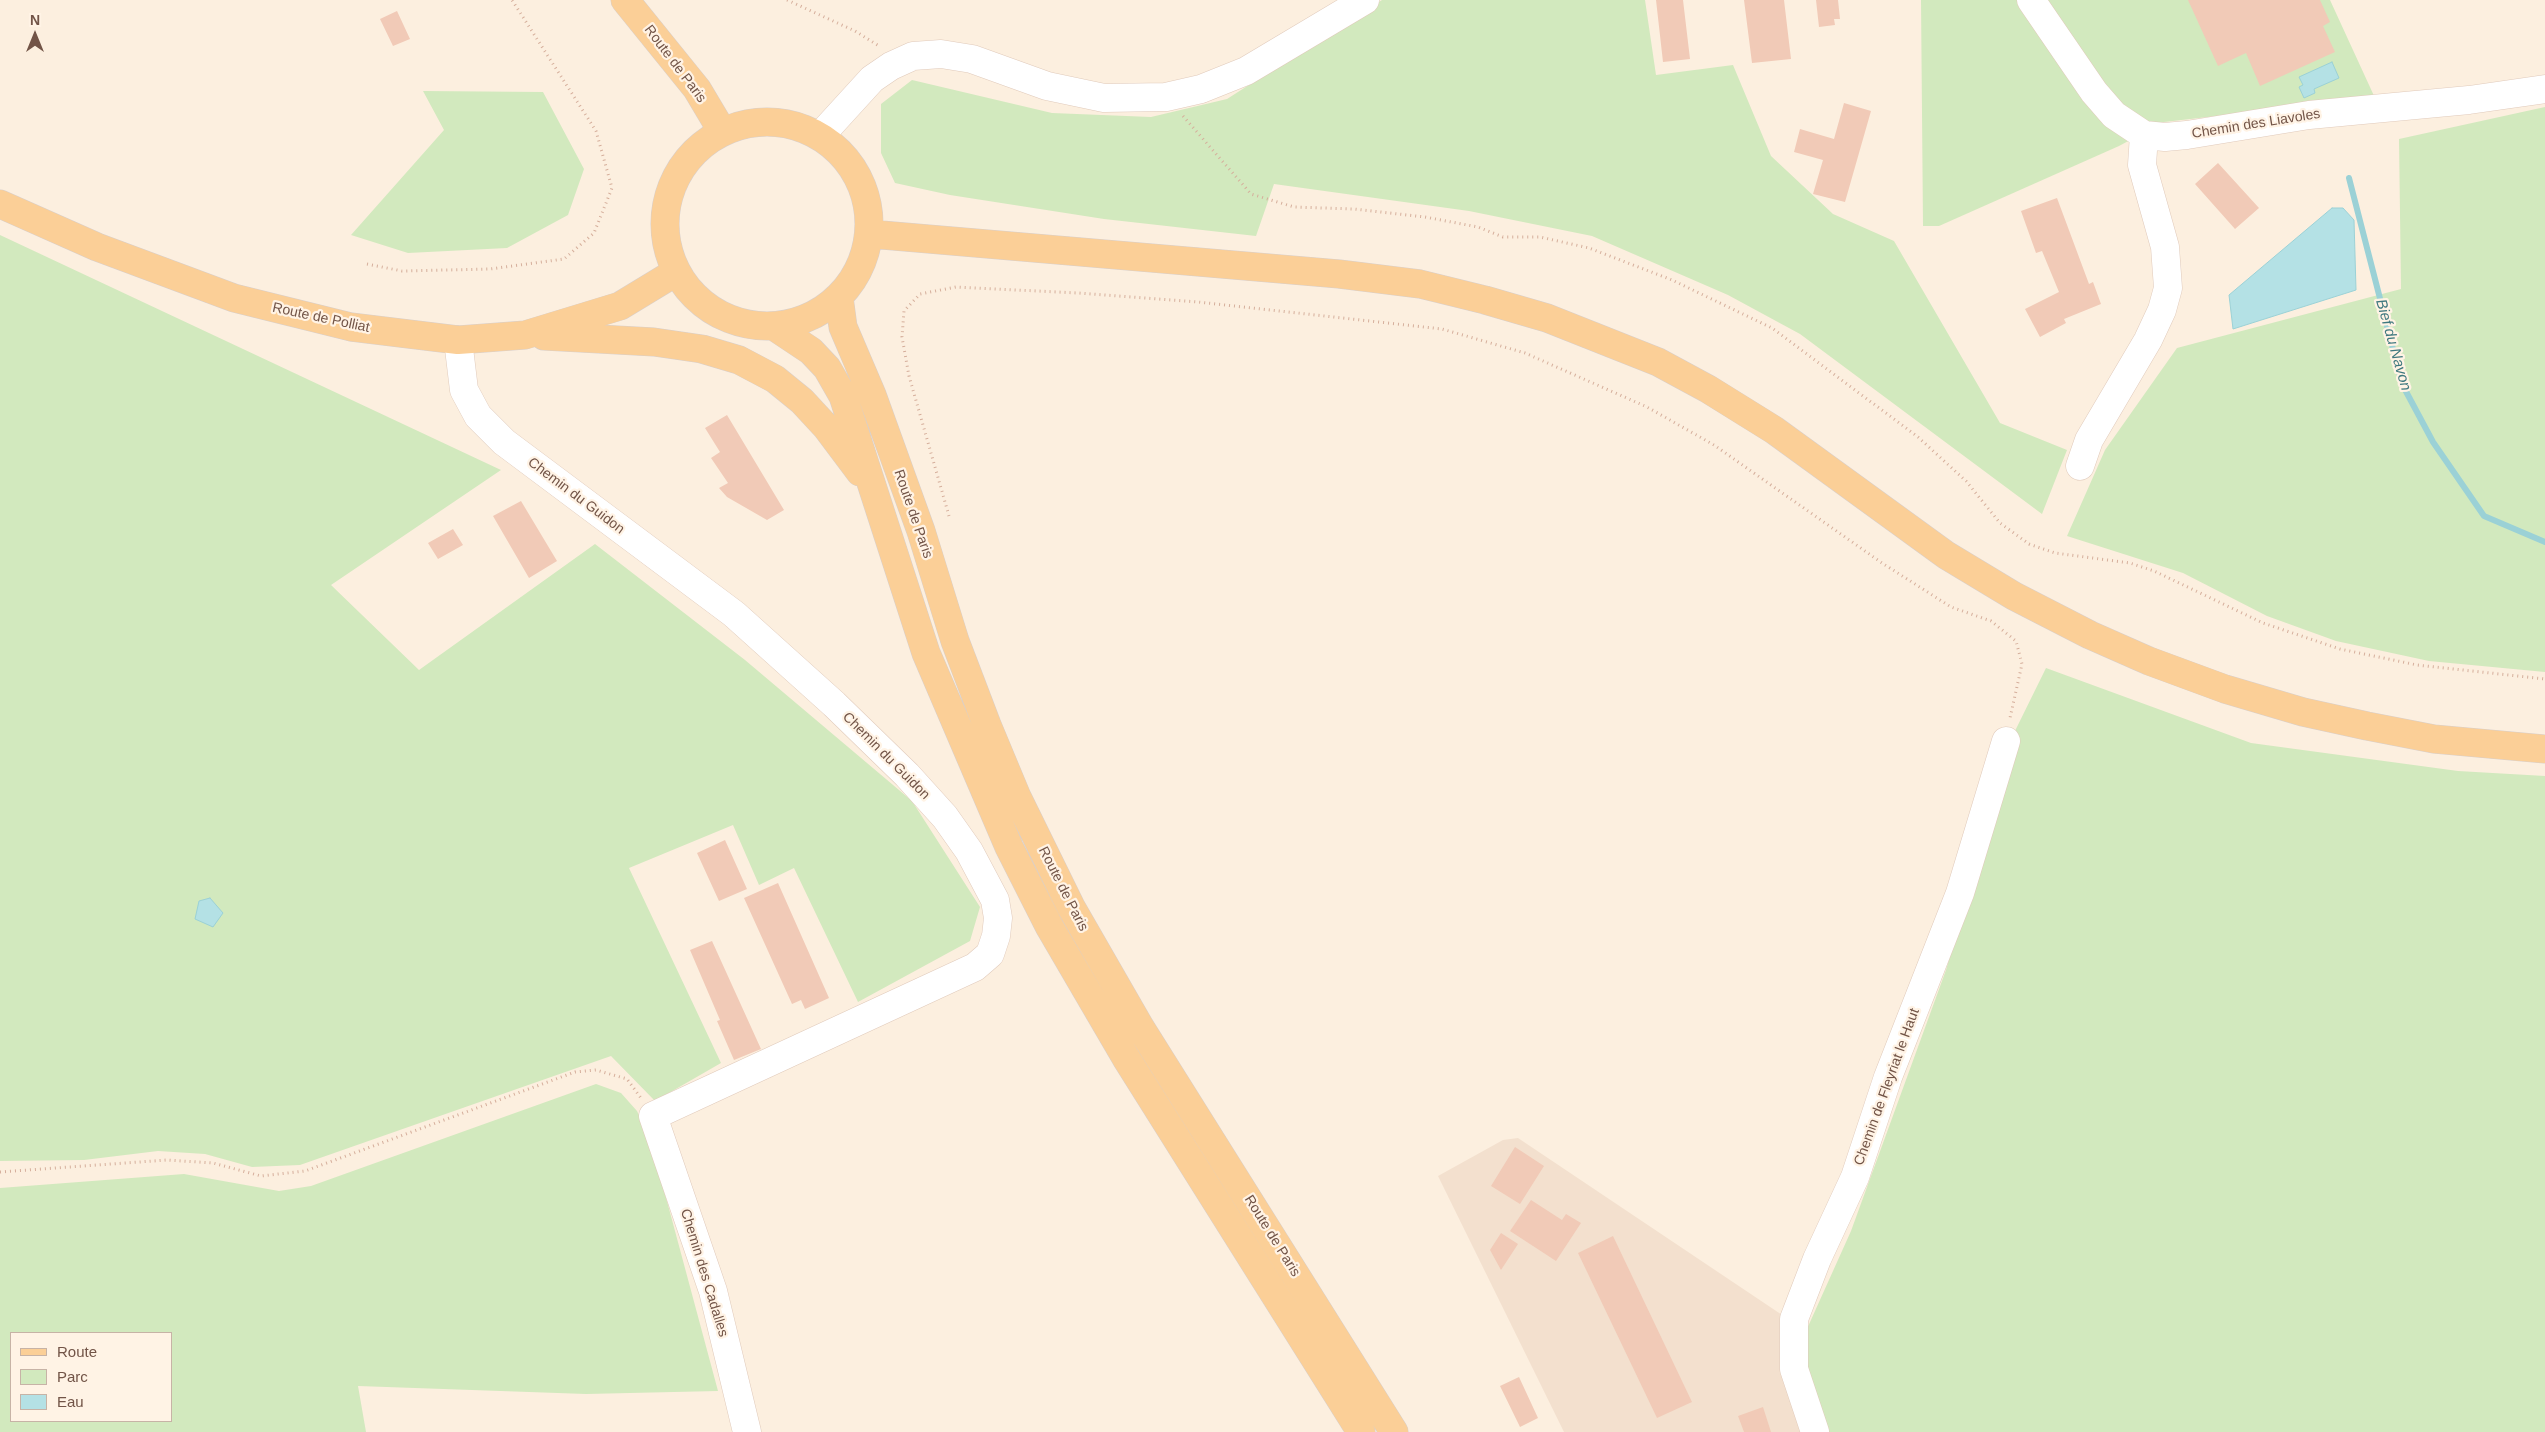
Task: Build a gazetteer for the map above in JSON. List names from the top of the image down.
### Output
{
  "streets": {
    "main road": ["Route de Paris", "Route de Polliat"],
    "street": [
      "Chemin des Liavoles",
      "Chemin du Guidon",
      "Chemin de Fleyriat le Haut",
      "Chemin des Cadalles"
    ]
  },
  "crossings": [
    ["Route de Polliat", "Chemin du Guidon"],
    ["Chemin du Guidon", "Chemin des Cadalles"]
  ],
  "water": ["Bief du Navon"],
  "legend": ["Route", "Parc", "Eau"],
  "north": "top"
}
